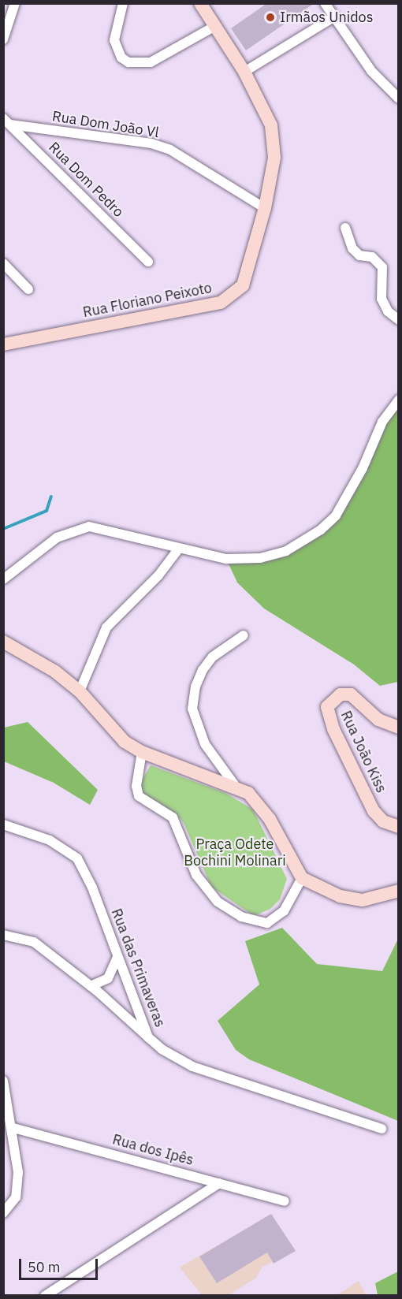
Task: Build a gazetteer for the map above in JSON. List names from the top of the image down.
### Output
{
  "streets": {
    "street": [
      "Rua Dom João Vl",
      "Rua Dom Pedro",
      "Rua Floriano Peixoto",
      "Rua João Kiss",
      "Rua das Primaveras",
      "Rua dos Ipês"
    ]
  },
  "crossings": [
    ["Rua Dom João Vl", "Rua Dom Pedro"],
    ["Rua Dom João Vl", "Rua Floriano Peixoto"]
  ],
  "parks": ["Praça Odete Bochini Molinari"],
  "places": ["Irmãos Unidos"],
  "scale_bar": "50 m"
}
